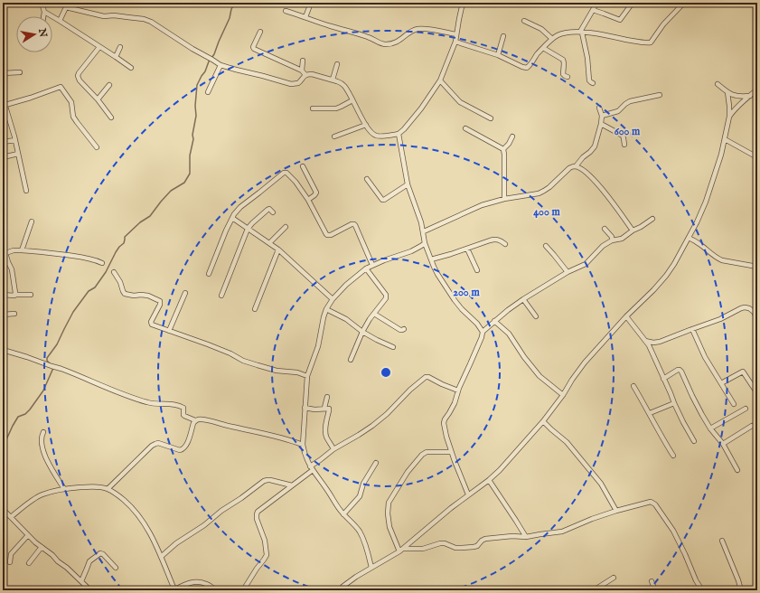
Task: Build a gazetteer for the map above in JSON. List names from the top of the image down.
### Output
{
  "north": "right",
  "rings": ["600 m", "400 m", "200 m"]
}
